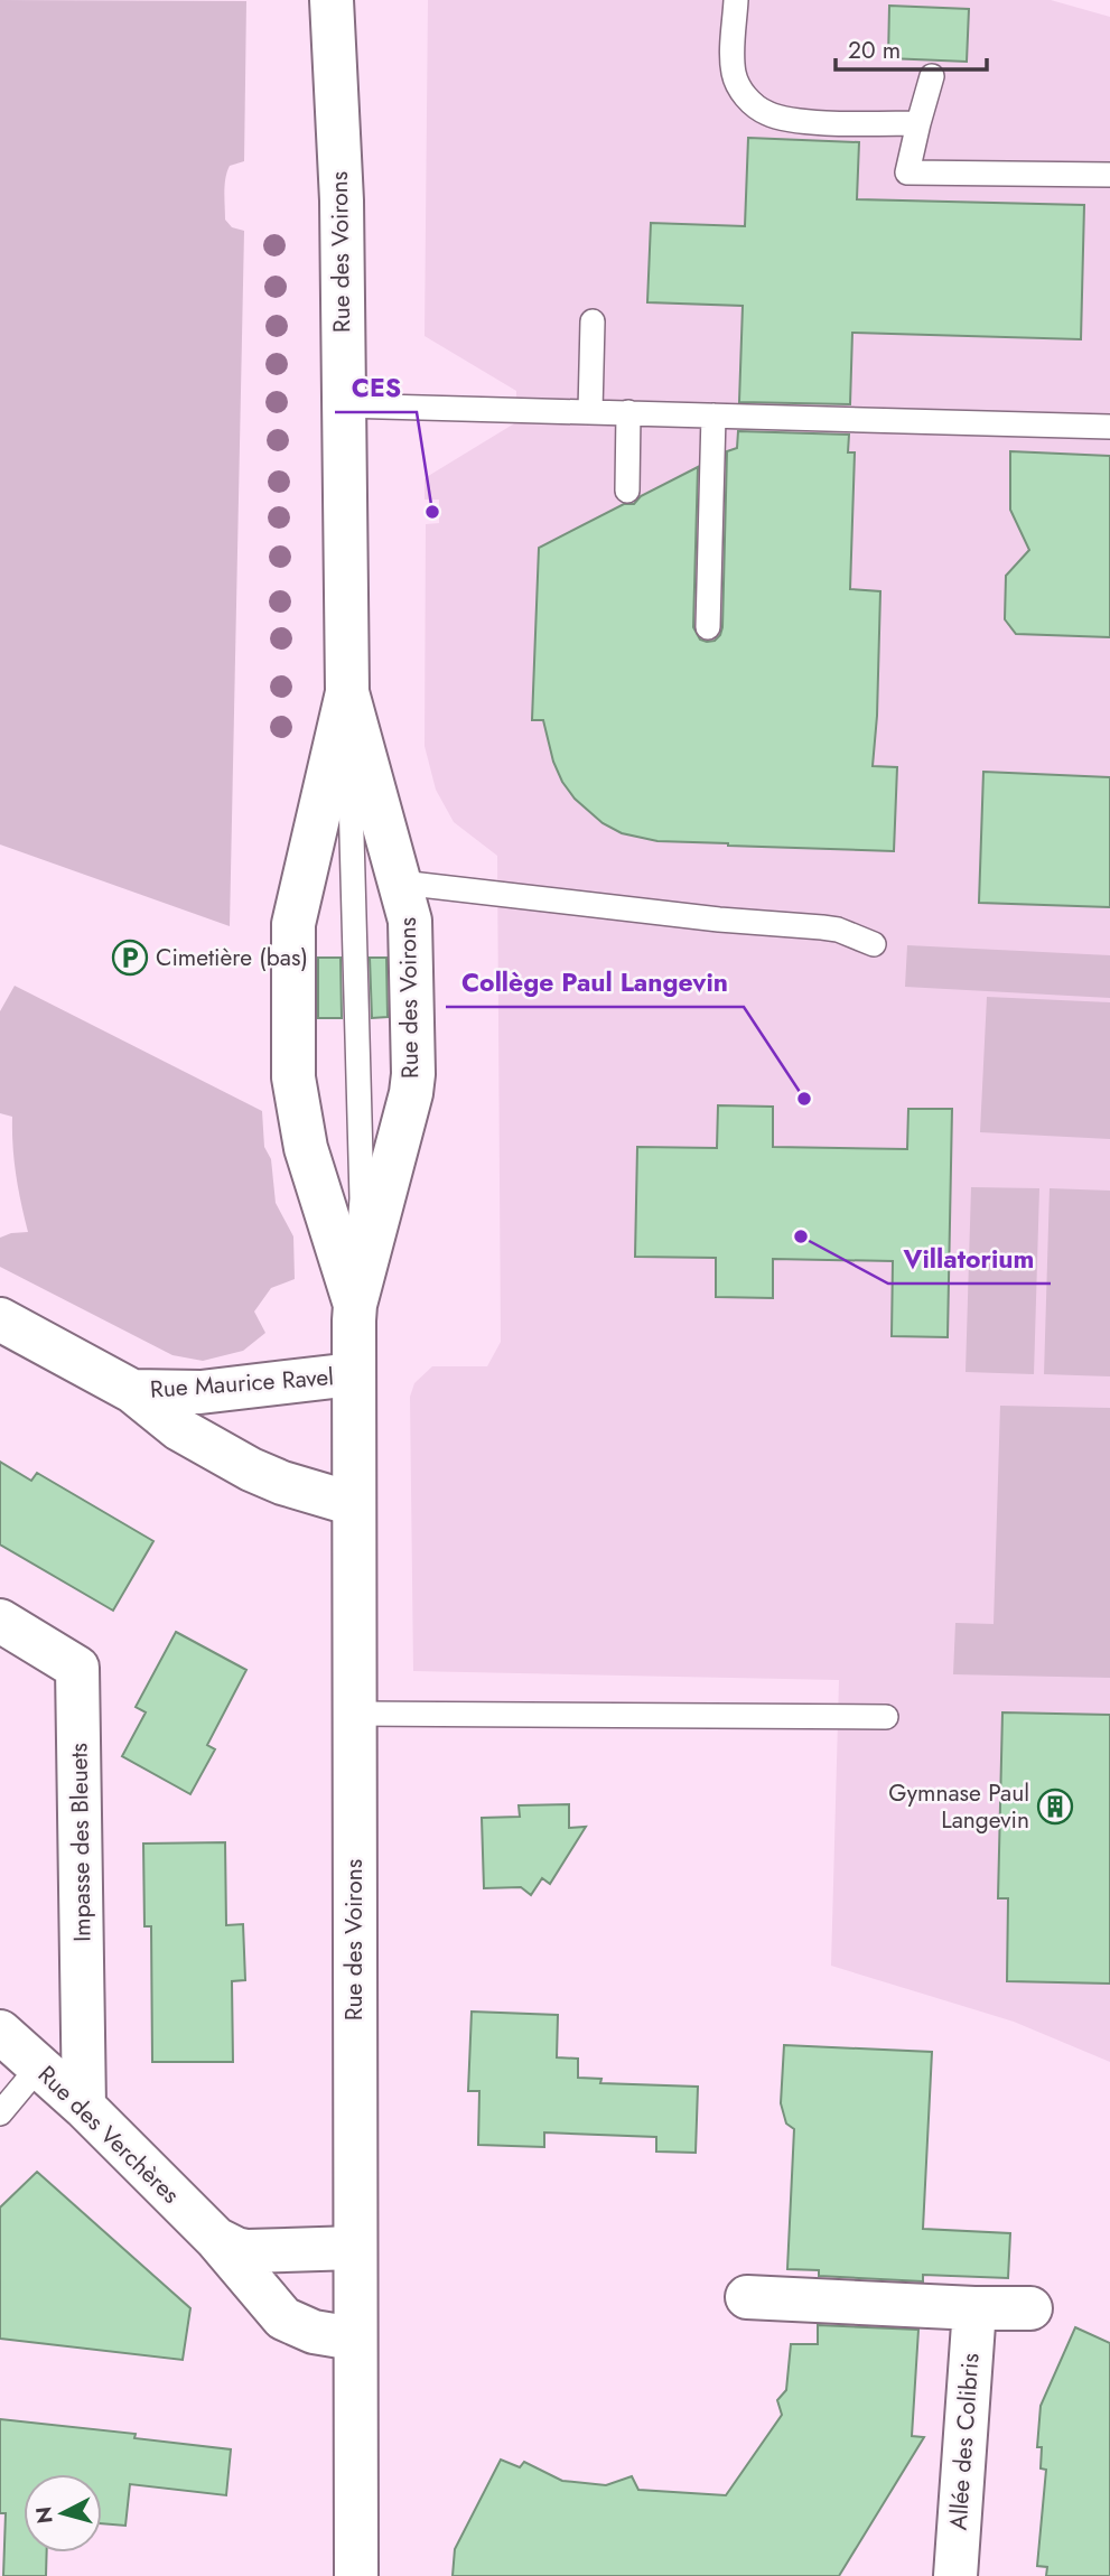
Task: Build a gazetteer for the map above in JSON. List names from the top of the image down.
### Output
{
  "streets": {
    "street": [
      "Rue des Voirons",
      "Rue Maurice Ravel",
      "Impasse des Bleuets",
      "Rue des Verchères",
      "Allée des Colibris"
    ]
  },
  "crossings": [
    ["Rue des Voirons", "Rue Maurice Ravel"],
    ["Rue des Voirons", "Rue des Verchères"],
    ["Impasse des Bleuets", "Rue des Verchères"]
  ],
  "places": {
    "other": ["CES", "Collège Paul Langevin", "Villatorium"],
    "parking": ["Cimetière (bas)"],
    "building": ["Gymnase Paul Langevin"]
  },
  "scale_bar": "20 m",
  "north": "left"
}
